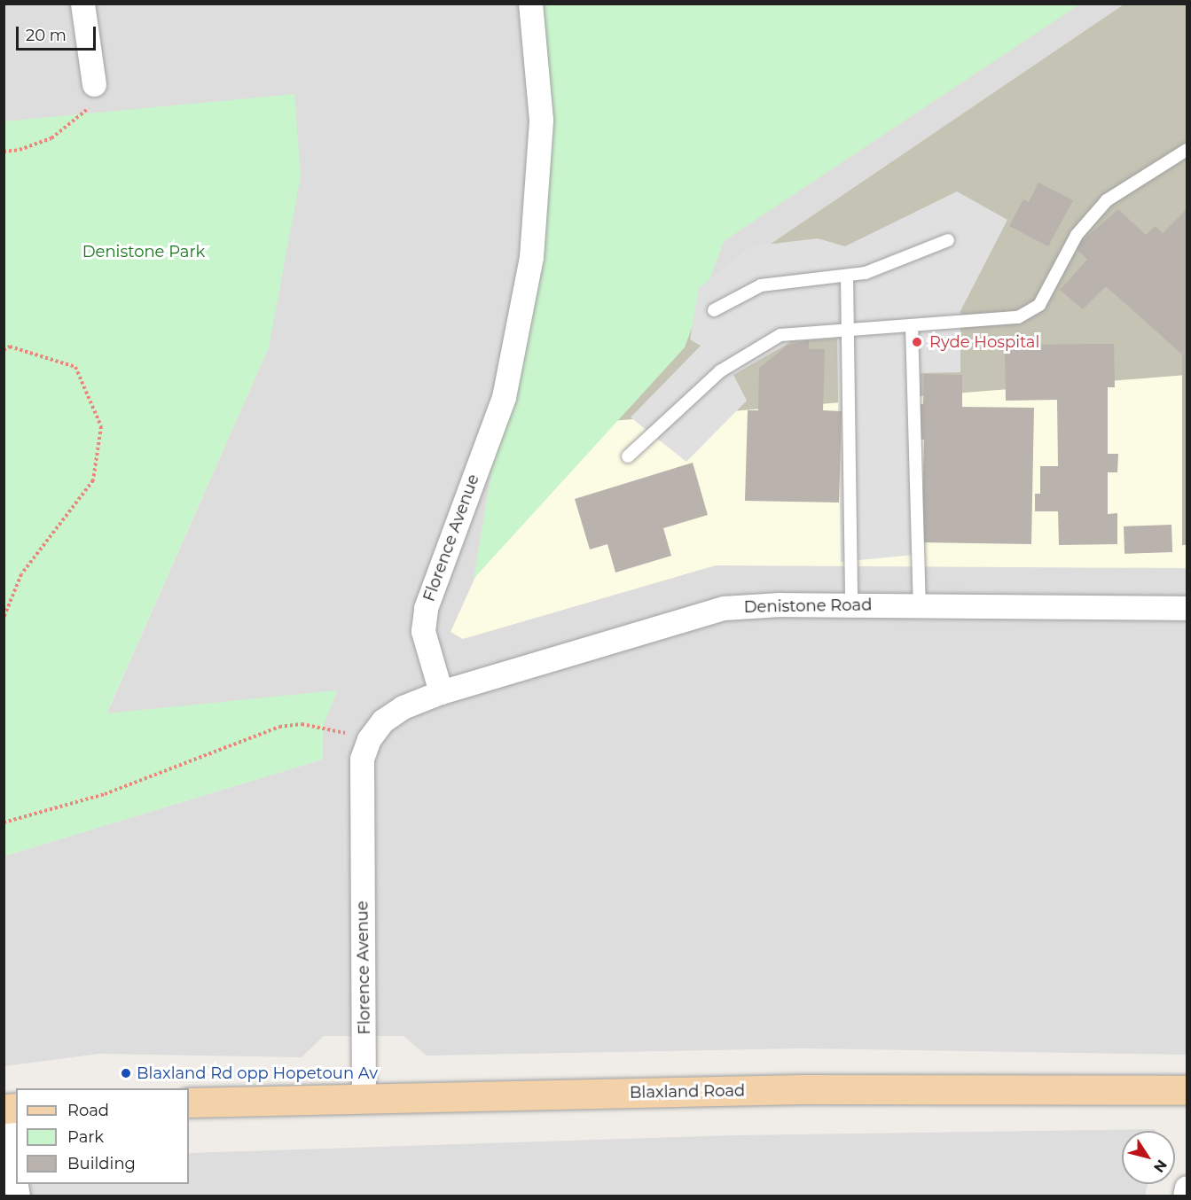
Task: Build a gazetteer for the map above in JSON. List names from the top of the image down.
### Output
{
  "streets": {
    "main road": ["Blaxland Road"],
    "street": ["Florence Avenue", "Denistone Road"]
  },
  "crossings": [
    ["Florence Avenue", "Denistone Road"],
    ["Florence Avenue", "Blaxland Road"]
  ],
  "parks": ["Denistone Park"],
  "places": ["Ryde Hospital", "Blaxland Rd opp Hopetoun Av"],
  "legend": ["Road", "Park", "Building"],
  "scale_bar": "20 m",
  "north": "bottom right"
}
